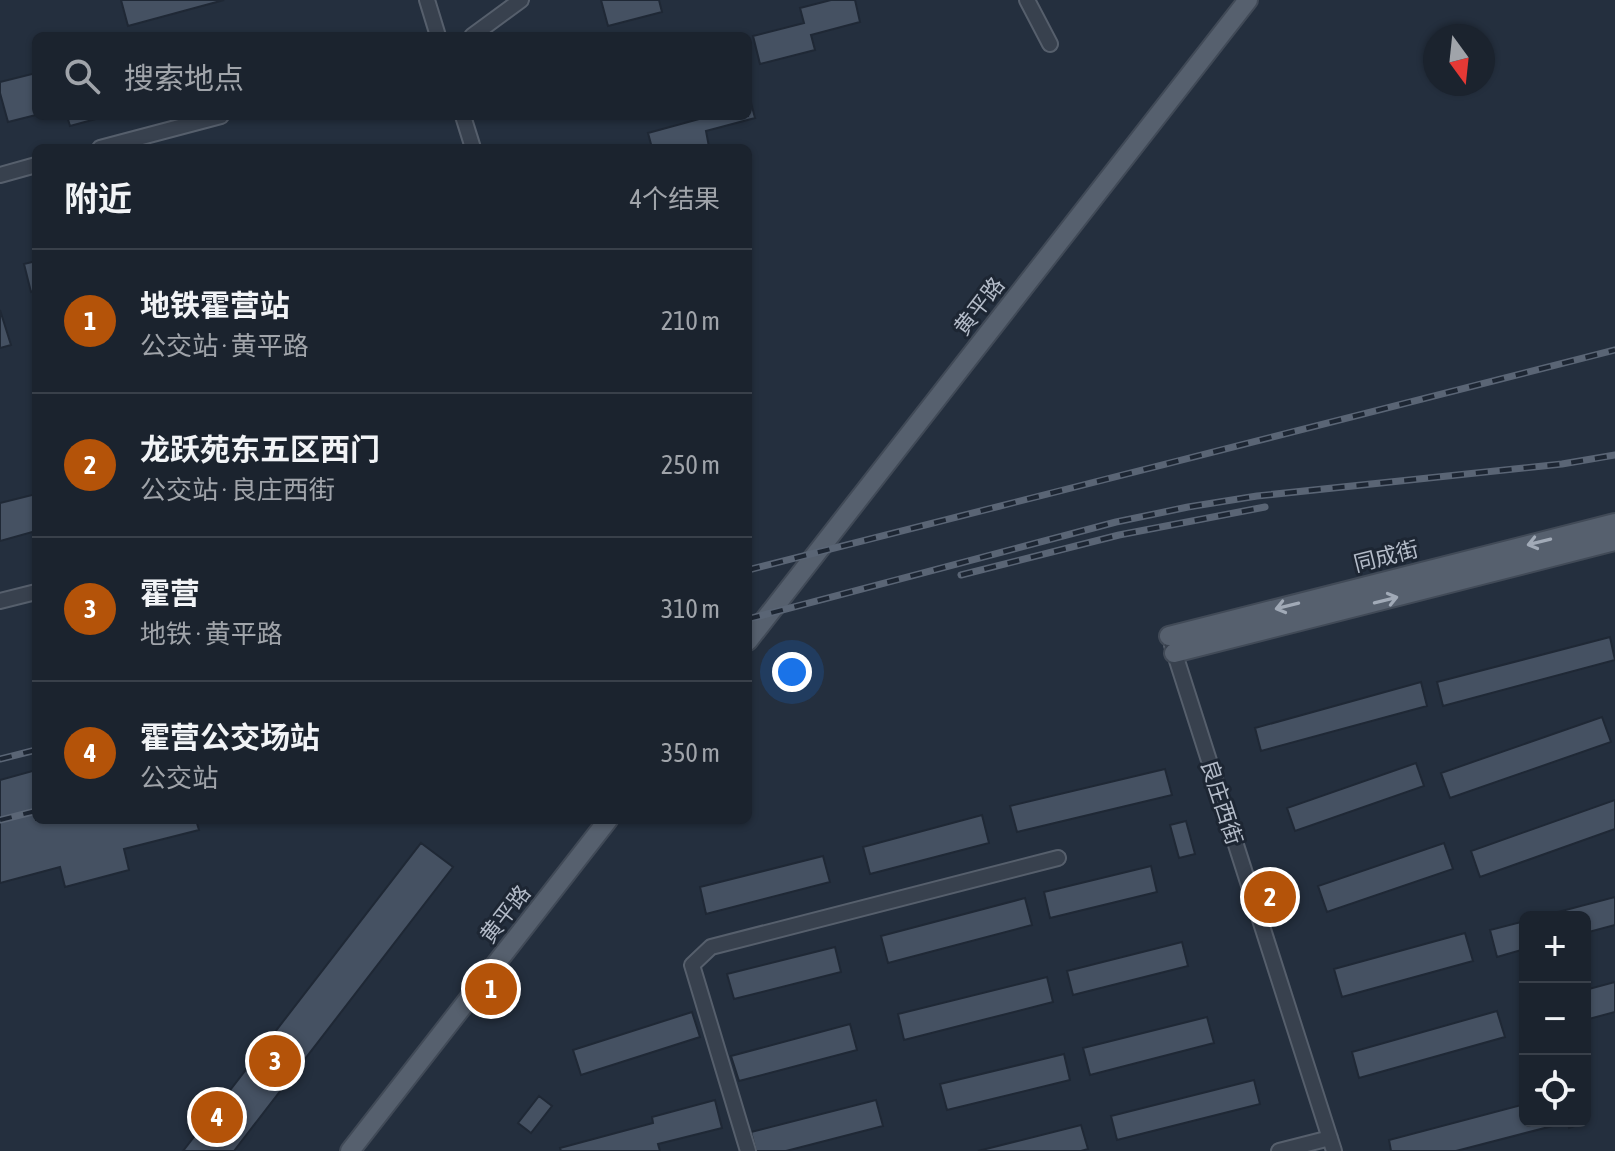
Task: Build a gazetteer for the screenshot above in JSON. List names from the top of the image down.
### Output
{
  "streets": {
    "main road": ["黄平路", "同成街"],
    "street": ["良庄西街"]
  },
  "crossings": [
    ["同成街", "良庄西街"]
  ],
  "north": "bottom",
  "page": {
    "search": "搜索地点",
    "heading": ["附近", "4个结果"],
    "list": [
      {
        "mark": "1",
        "name": "地铁霍营站",
        "note": "公交站 · 黄平路",
        "value": "210 m"
      },
      {
        "mark": "2",
        "name": "龙跃苑东五区西门",
        "note": "公交站 · 良庄西街",
        "value": "250 m"
      },
      {
        "mark": "3",
        "name": "霍营",
        "note": "地铁 · 黄平路",
        "value": "310 m"
      },
      {
        "mark": "4",
        "name": "霍营公交场站",
        "note": "公交站",
        "value": "350 m"
      }
    ],
    "pins": [
      "2",
      "1",
      "3",
      "4"
    ],
    "map_buttons": ["+", "−"]
  }
}
